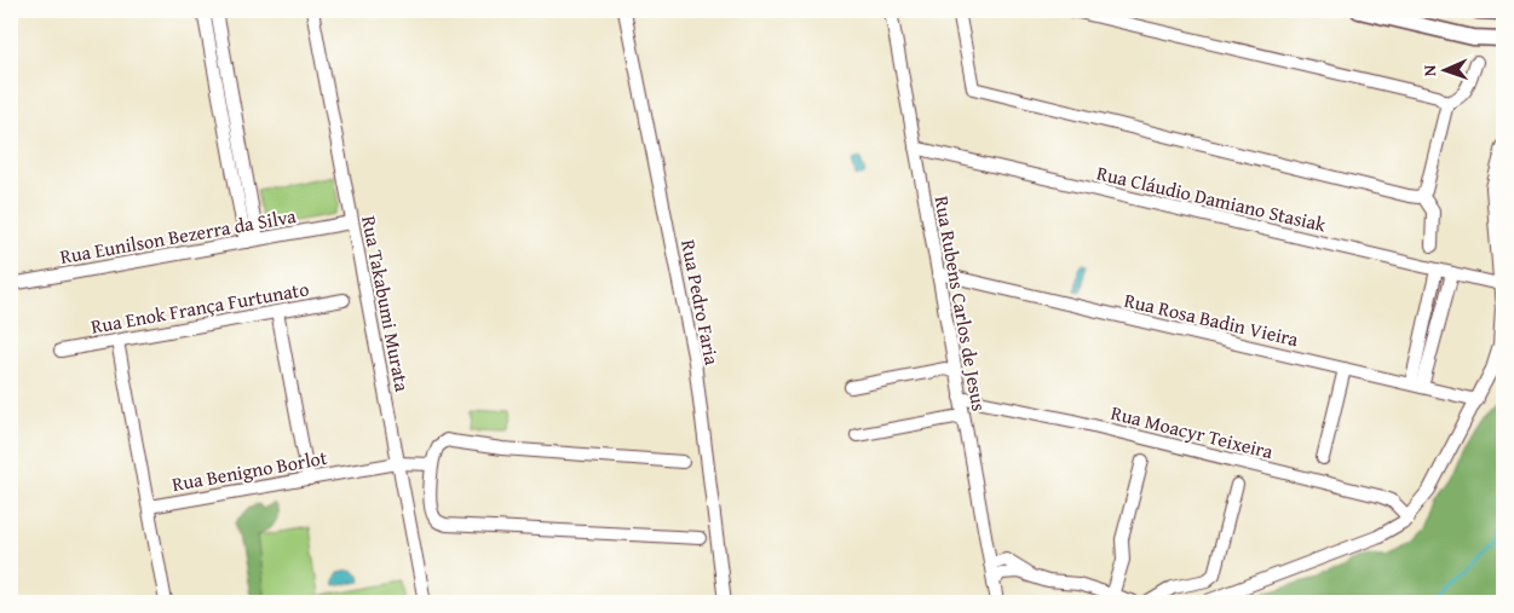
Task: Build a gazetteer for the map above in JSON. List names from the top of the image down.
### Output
{
  "streets": {
    "street": [
      "Rua Cláudio Damiano Stasiak",
      "Rua Eunilson Bezerra da Silva",
      "Rua Pedro Faria",
      "Rua Takabumi Murata",
      "Rua Rubens Carlos de Jesus",
      "Rua Enok França Furtunato",
      "Rua Rosa Badin Vieira",
      "Rua Moacyr Teixeira",
      "Rua Benigno Borlot"
    ]
  },
  "crossings": [
    ["Rua Cláudio Damiano Stasiak", "Rua Rubens Carlos de Jesus"],
    ["Rua Eunilson Bezerra da Silva", "Rua Takabumi Murata"],
    ["Rua Rubens Carlos de Jesus", "Rua Rosa Badin Vieira"],
    ["Rua Rubens Carlos de Jesus", "Rua Moacyr Teixeira"]
  ],
  "north": "left"
}
